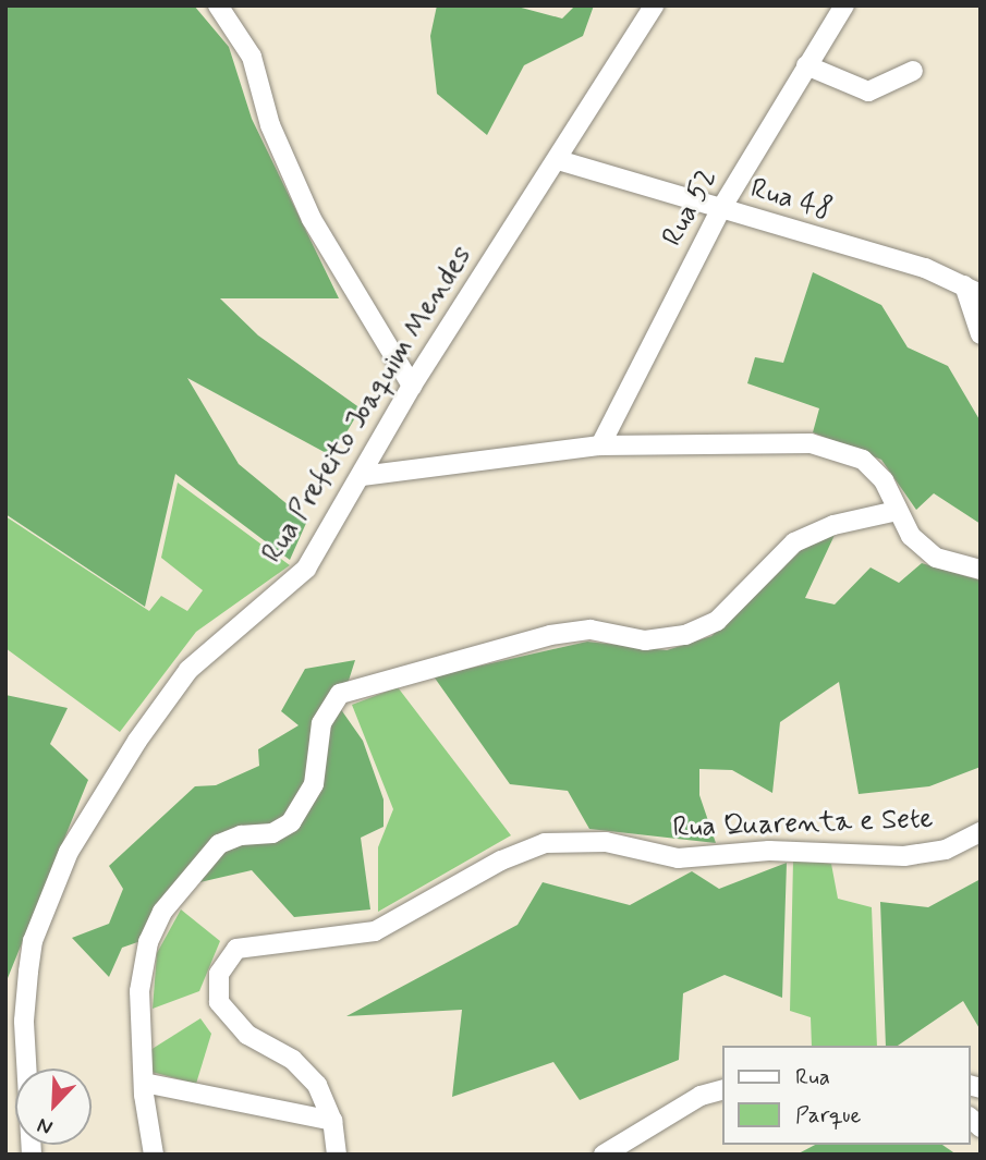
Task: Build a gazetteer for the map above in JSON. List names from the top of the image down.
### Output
{
  "streets": {
    "street": [
      "Rua 48",
      "Rua 52",
      "Rua Prefeito Joaquim Mendes",
      "Rua Quarenta e Sete"
    ]
  },
  "crossings": [
    ["Rua 48", "Rua 52"],
    ["Rua 48", "Rua Prefeito Joaquim Mendes"]
  ],
  "legend": ["Rua", "Parque"],
  "north": "bottom left"
}
